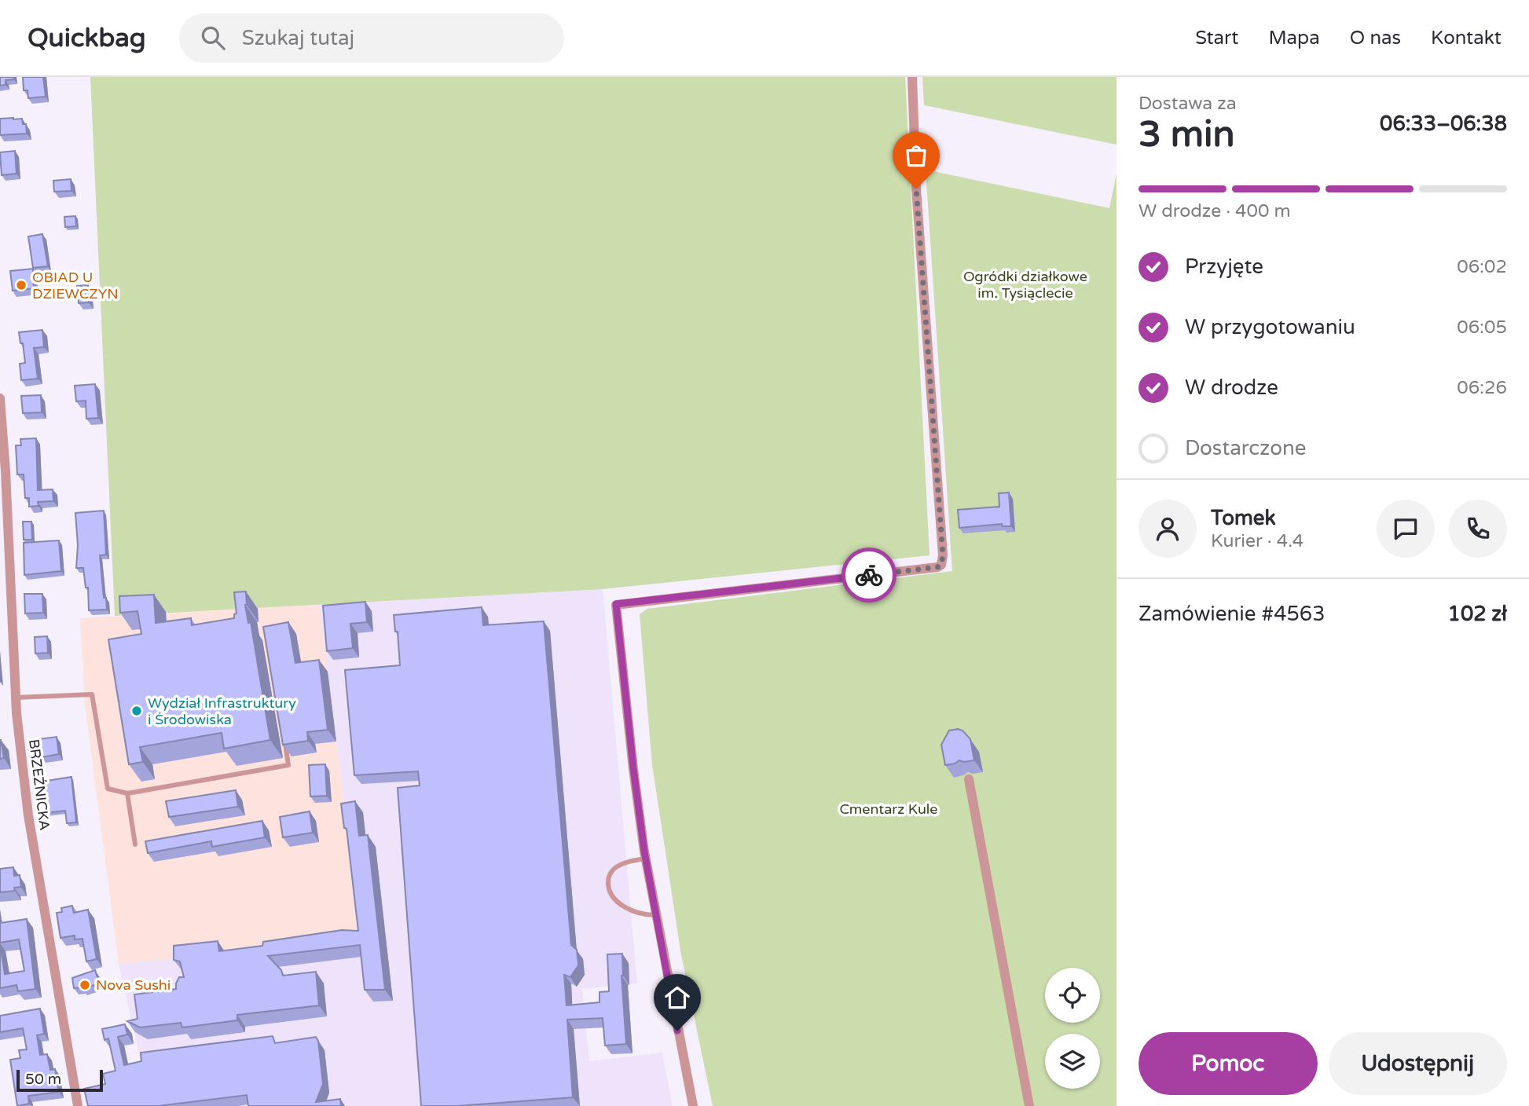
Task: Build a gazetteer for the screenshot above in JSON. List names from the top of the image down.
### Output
{
  "streets": {
    "street": ["BRZEŹNICKA"]
  },
  "parks": ["Ogródki działkowe im. Tysiąclecie", "Cmentarz Kule"],
  "places": ["OBIAD U DZIEWCZYN", "Wydział Infrastruktury i Środowiska", "Nova Sushi"],
  "scale_bar": "50 m",
  "page": {
    "header": "Quickbag",
    "search": "Szukaj tutaj",
    "nav": [
      "Start",
      "Mapa",
      "O nas",
      "Kontakt"
    ],
    "heading": ["3 min", "Dostawa za", "06:33–06:38"],
    "panel": [
      "Tomek",
      "Kurier · 4.4",
      "Zamówienie #4563",
      "102 zł"
    ],
    "bar": "W drodze · 400 m",
    "list": [
      ["Przyjęte", "06:02"],
      ["W przygotowaniu", "06:05"],
      ["W drodze", "06:26"],
      "Dostarczone"
    ],
    "buttons": ["Pomoc", "Udostępnij"],
    "scale": "50 m"
  }
}
